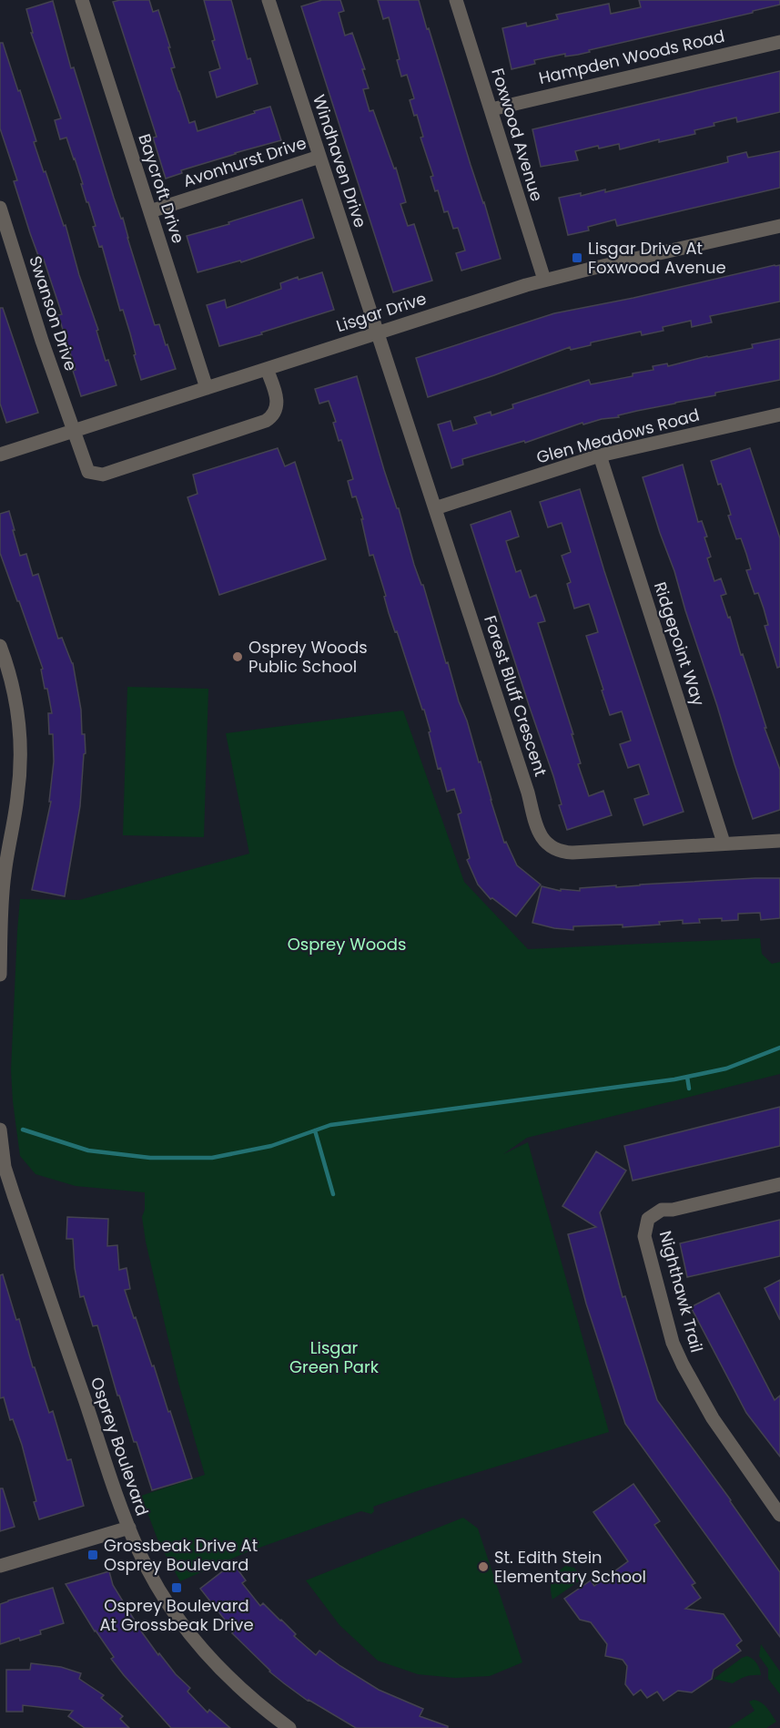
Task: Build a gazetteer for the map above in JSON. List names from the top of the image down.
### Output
{
  "streets": {
    "street": [
      "Hampden Woods Road",
      "Foxwood Avenue",
      "Windhaven Drive",
      "Avonhurst Drive",
      "Baycroft Drive",
      "Lisgar Drive",
      "Swanson Drive",
      "Glen Meadows Road",
      "Ridgepoint Way",
      "Forest Bluff Crescent",
      "Nighthawk Trail",
      "Osprey Boulevard"
    ]
  },
  "crossings": [
    ["Hampden Woods Road", "Foxwood Avenue"],
    ["Foxwood Avenue", "Lisgar Drive"],
    ["Windhaven Drive", "Avonhurst Drive"],
    ["Windhaven Drive", "Lisgar Drive"],
    ["Windhaven Drive", "Forest Bluff Crescent"],
    ["Avonhurst Drive", "Baycroft Drive"],
    ["Baycroft Drive", "Lisgar Drive"],
    ["Lisgar Drive", "Swanson Drive"],
    ["Lisgar Drive", "Forest Bluff Crescent"],
    ["Glen Meadows Road", "Ridgepoint Way"],
    ["Glen Meadows Road", "Forest Bluff Crescent"],
    ["Ridgepoint Way", "Forest Bluff Crescent"]
  ],
  "parks": ["Osprey Woods", "Lisgar Green Park"],
  "places": {
    "transit": ["Lisgar Drive At Foxwood Avenue", "Grossbeak Drive At Osprey Boulevard", "Osprey Boulevard At Grossbeak Drive"],
    "other": ["Osprey Woods Public School", "St. Edith Stein Elementary School"]
  }
}
